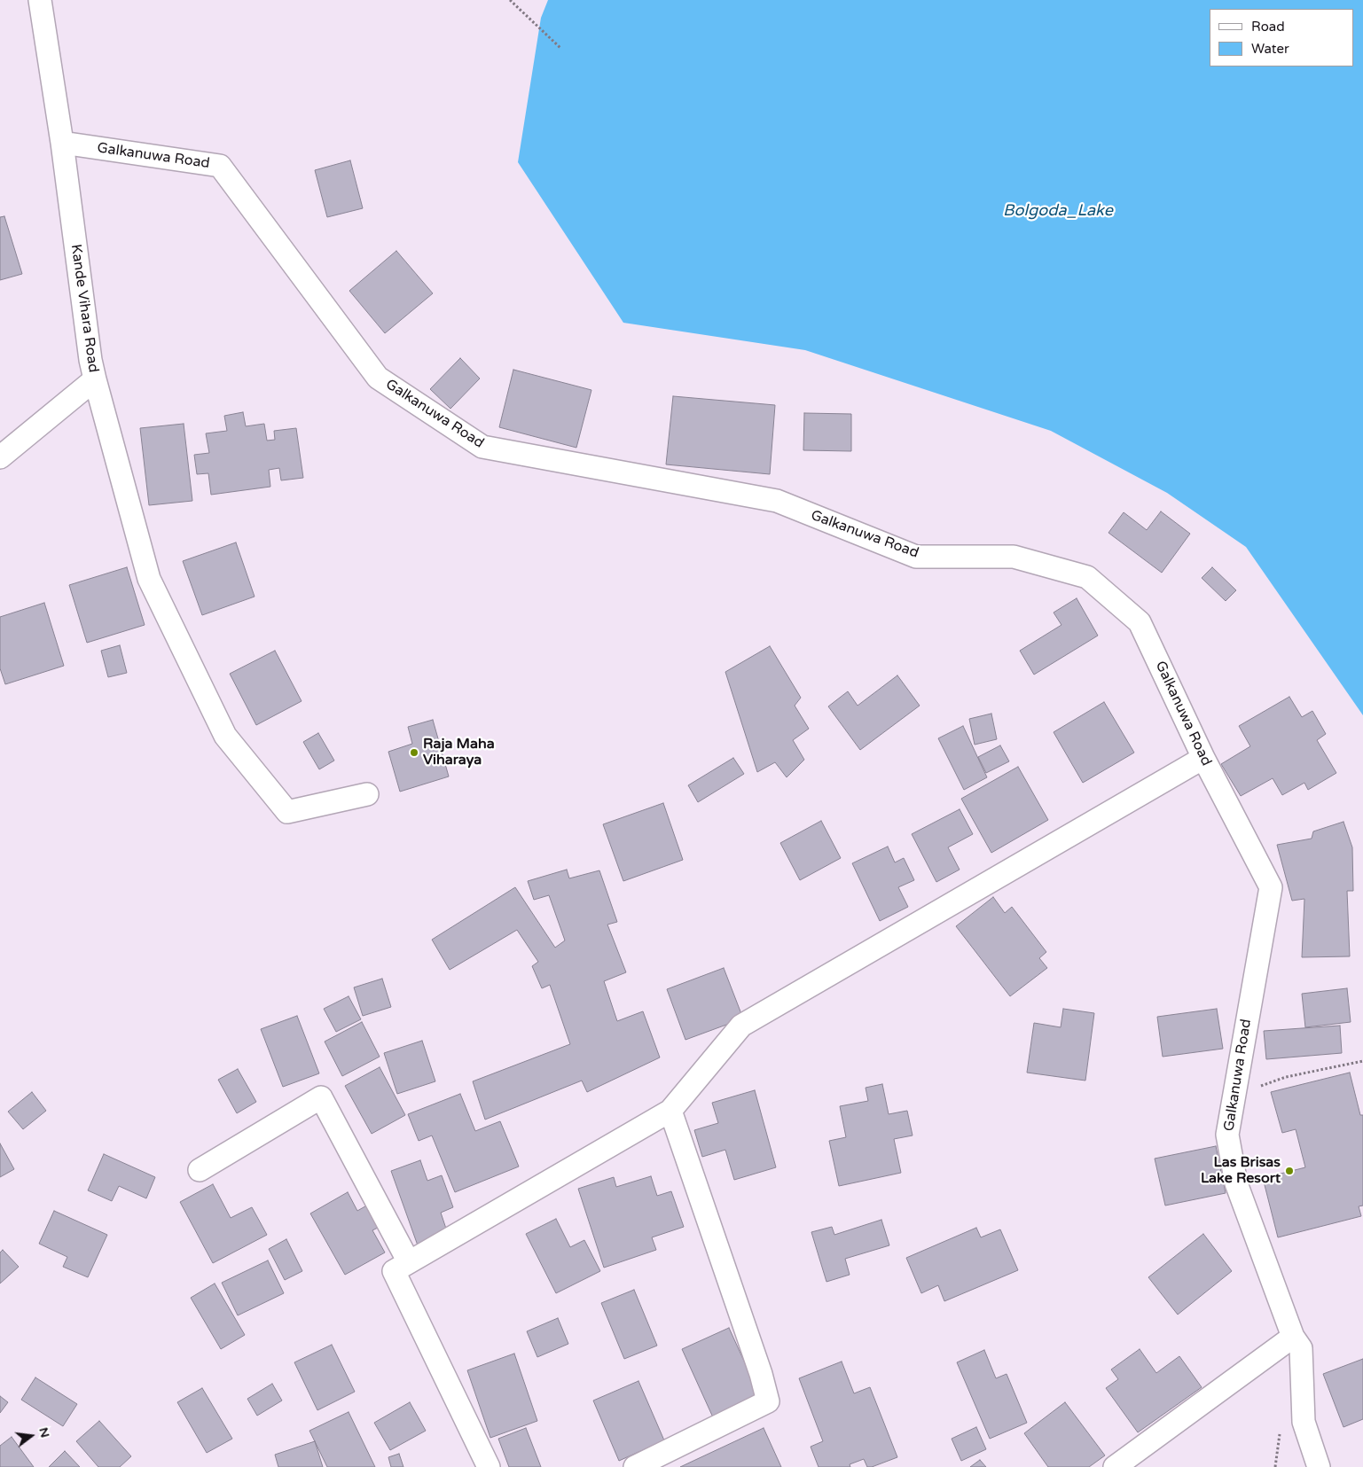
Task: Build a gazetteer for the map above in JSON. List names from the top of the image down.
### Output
{
  "streets": {
    "street": ["Galkanuwa Road", "Kande Vihara Road"]
  },
  "crossings": [
    ["Galkanuwa Road", "Kande Vihara Road"]
  ],
  "water": ["Bolgoda_Lake"],
  "places": ["Raja Maha Viharaya", "Las Brisas Lake Resort"],
  "legend": ["Road", "Water"],
  "north": "right"
}
